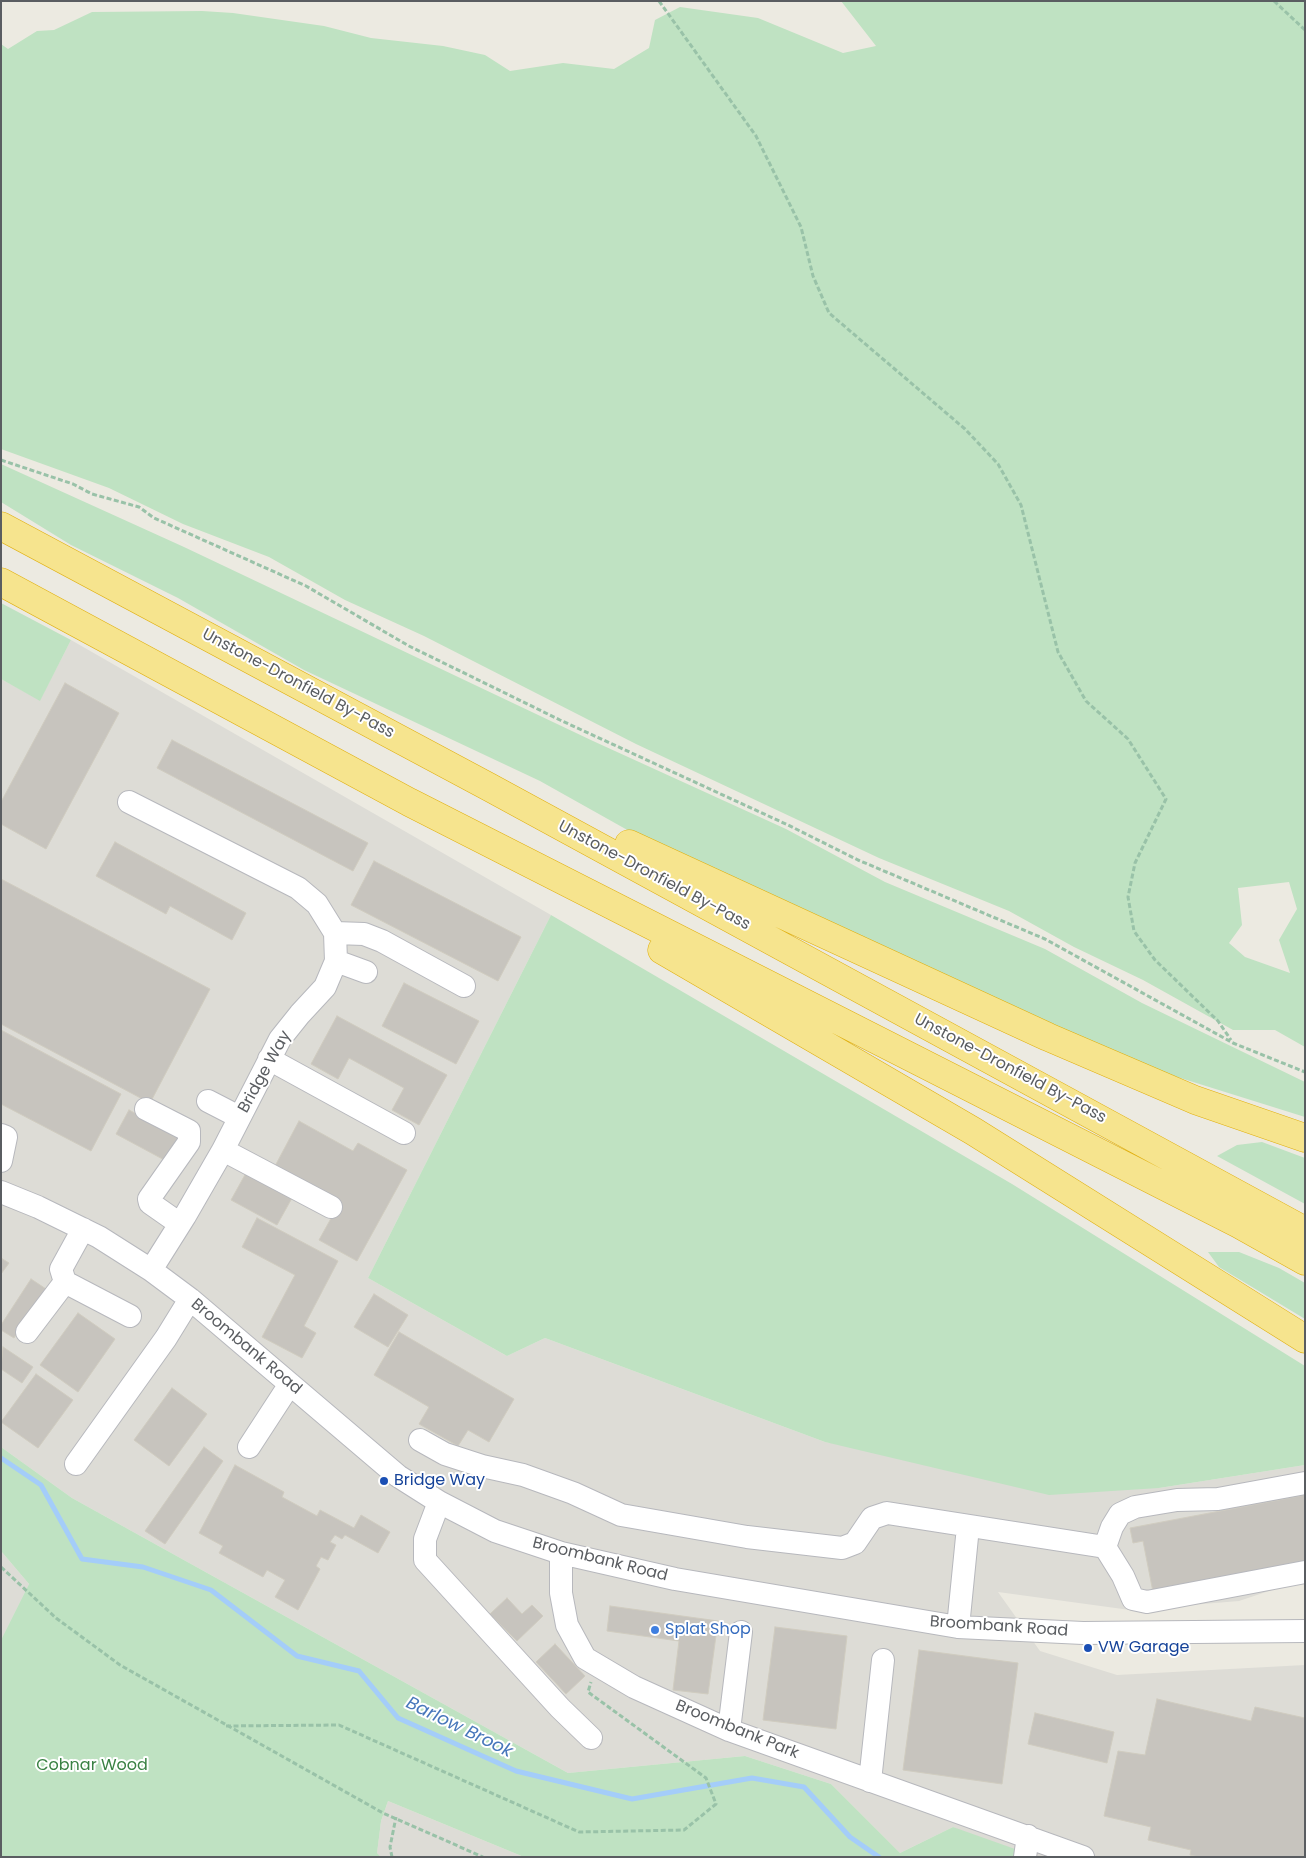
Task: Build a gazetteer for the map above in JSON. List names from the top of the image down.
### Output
{
  "streets": {
    "highway": ["Unstone-Dronfield By-Pass"],
    "street": ["Bridge Way", "Broombank Road", "Broombank Park"]
  },
  "crossings": [
    ["Bridge Way", "Broombank Road"],
    ["Broombank Road", "Broombank Park"]
  ],
  "water": ["Barlow Brook"],
  "parks": ["Cobnar Wood"],
  "places": ["Bridge Way", "Splat Shop", "VW Garage"]
}
